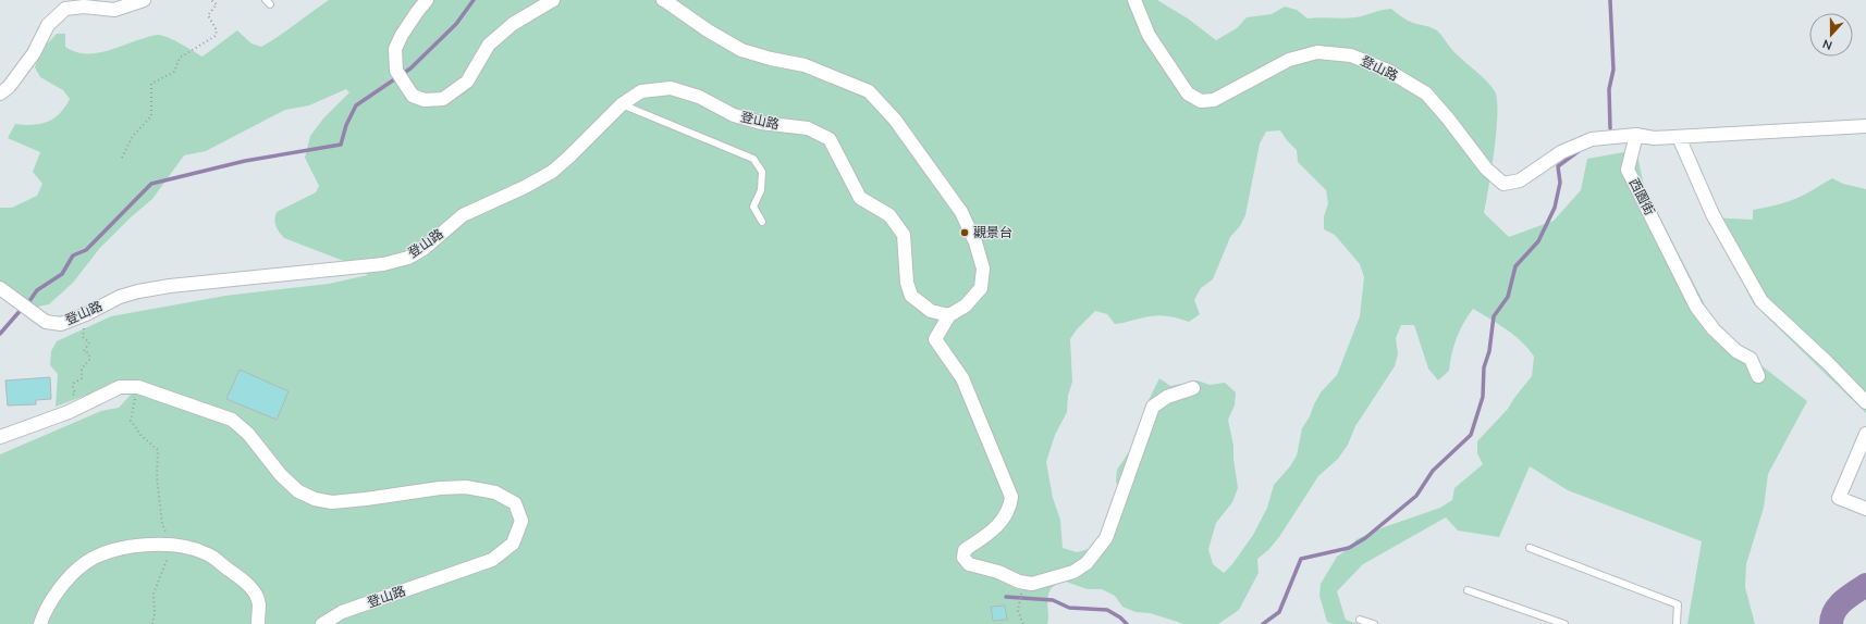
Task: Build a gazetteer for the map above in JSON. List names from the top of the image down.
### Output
{
  "streets": {
    "street": ["登山路", "西園街"]
  },
  "crossings": [
    ["登山路", "西園街"]
  ],
  "places": ["觀景台"],
  "north": "bottom"
}
